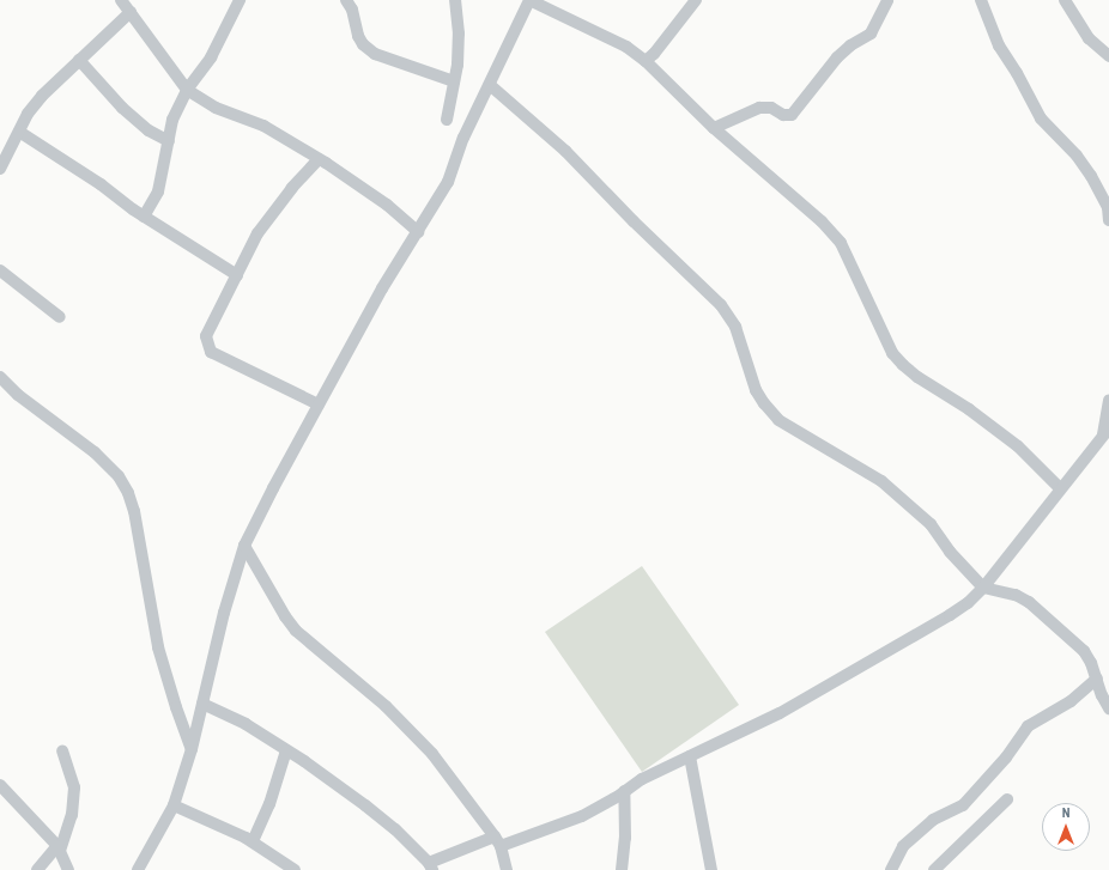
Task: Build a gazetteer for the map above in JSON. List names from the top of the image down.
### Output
{
  "north": "top"
}
